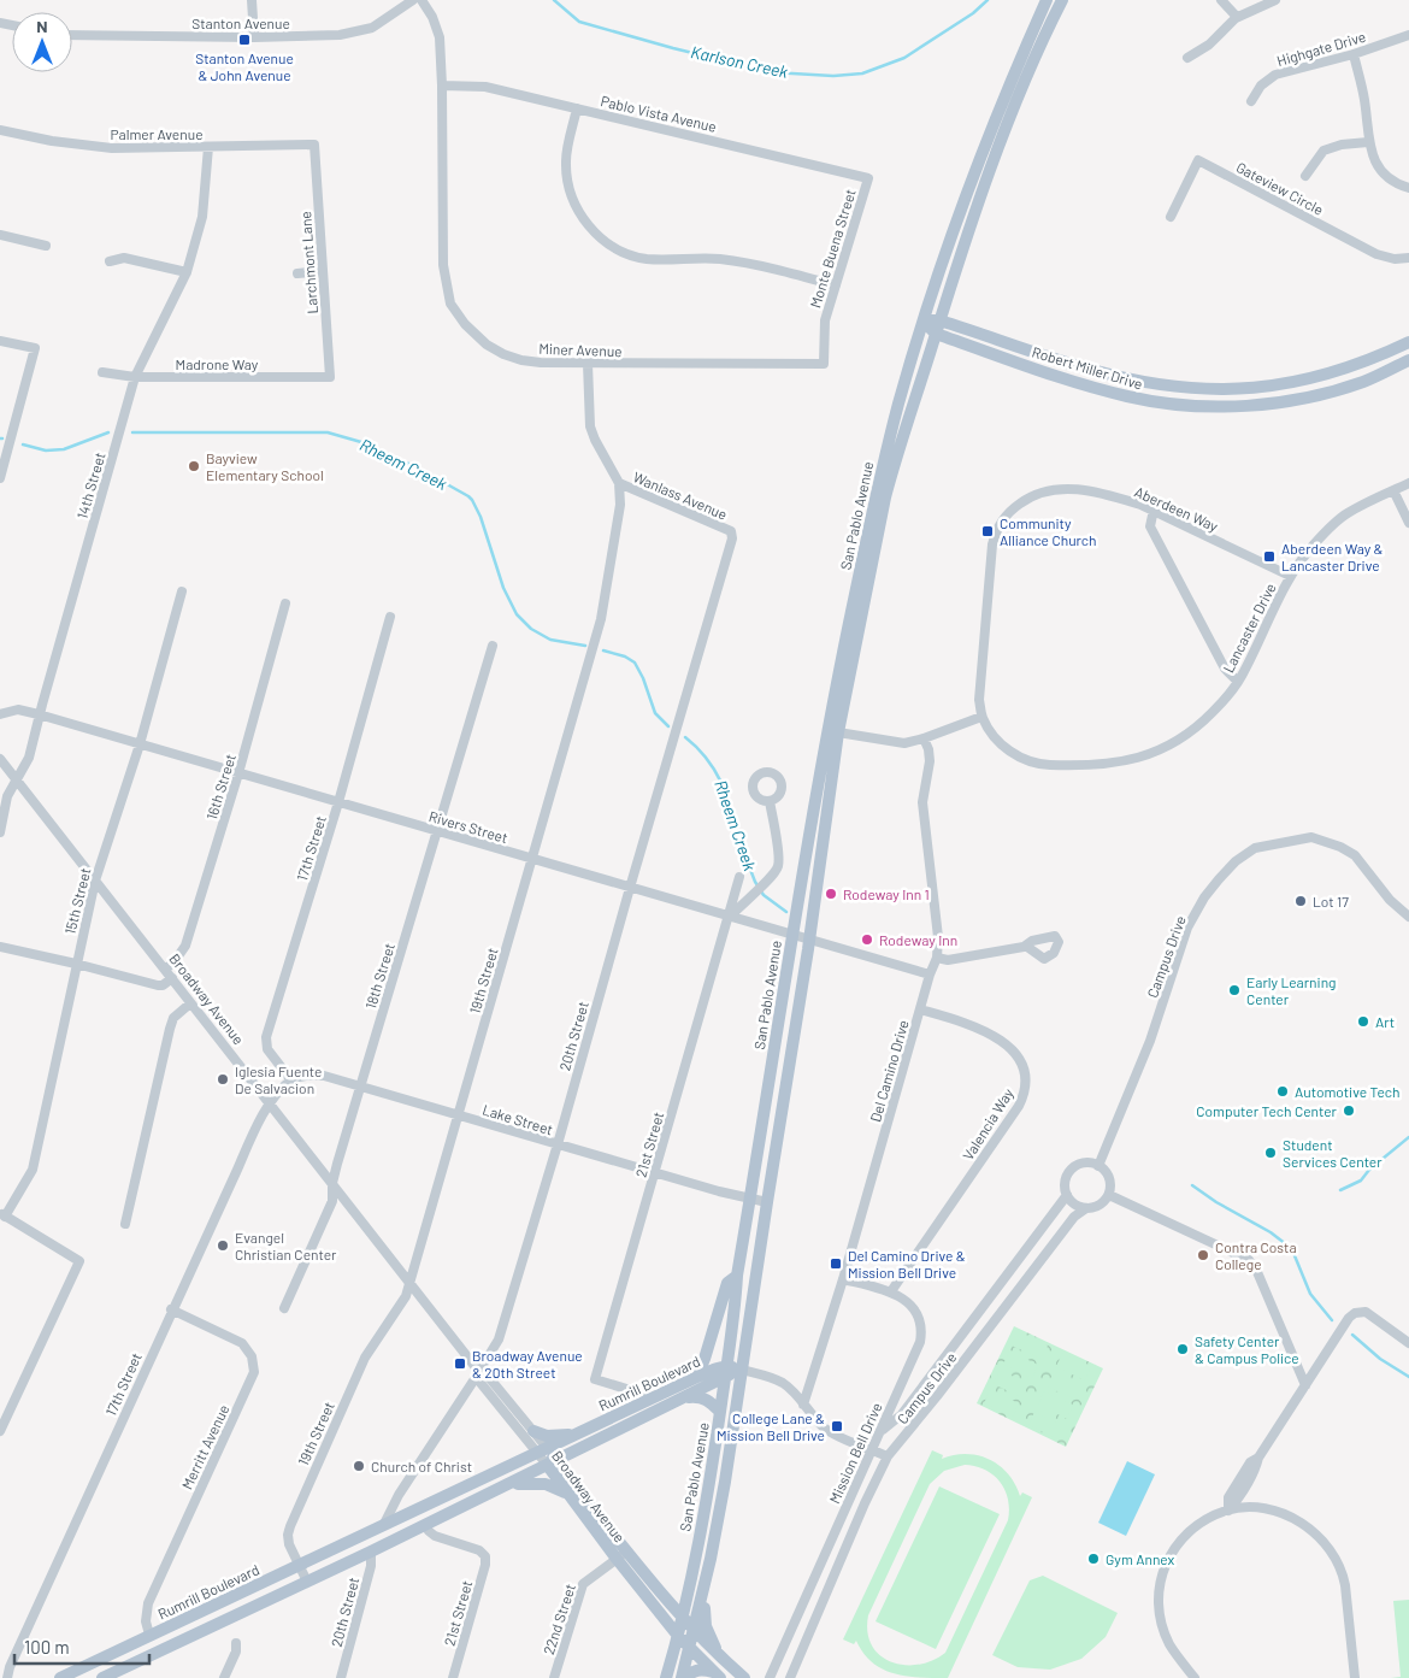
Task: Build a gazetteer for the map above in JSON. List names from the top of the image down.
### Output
{
  "streets": {
    "main road": [
      "Robert Miller Drive",
      "San Pablo Avenue",
      "Broadway Avenue",
      "Rumrill Boulevard"
    ],
    "street": [
      "Stanton Avenue",
      "Highgate Drive",
      "Pablo Vista Avenue",
      "Palmer Avenue",
      "Gateview Circle",
      "Monte Buena Street",
      "Larchmont Lane",
      "Miner Avenue",
      "Madrone Way",
      "14th Street",
      "Wanlass Avenue",
      "Aberdeen Way",
      "Lancaster Drive",
      "16th Street",
      "Rivers Street",
      "17th Street",
      "15th Street",
      "Campus Drive",
      "18th Street",
      "19th Street",
      "20th Street",
      "Del Camino Drive",
      "Lake Street",
      "Valencia Way",
      "21st Street",
      "Merritt Avenue",
      "Mission Bell Drive",
      "22nd Street"
    ]
  },
  "crossings": [
    ["Pablo Vista Avenue", "Monte Buena Street"],
    ["Pablo Vista Avenue", "Miner Avenue"],
    ["Palmer Avenue", "Larchmont Lane"],
    ["Palmer Avenue", "14th Street"],
    ["Monte Buena Street", "Miner Avenue"],
    ["Larchmont Lane", "Madrone Way"],
    ["Miner Avenue", "19th Street"],
    ["Madrone Way", "14th Street"],
    ["Robert Miller Drive", "San Pablo Avenue"],
    ["14th Street", "Rivers Street"],
    ["14th Street", "Broadway Avenue"],
    ["Wanlass Avenue", "19th Street"],
    ["Wanlass Avenue", "20th Street"],
    ["Aberdeen Way", "Lancaster Drive"],
    ["San Pablo Avenue", "Rivers Street"],
    ["San Pablo Avenue", "Broadway Avenue"],
    ["San Pablo Avenue", "Lake Street"],
    ["San Pablo Avenue", "Rumrill Boulevard"],
    ["16th Street", "Rivers Street"],
    ["16th Street", "Broadway Avenue"],
    ["Rivers Street", "17th Street"],
    ["Rivers Street", "15th Street"],
    ["Rivers Street", "18th Street"],
    ["Rivers Street", "19th Street"],
    ["Rivers Street", "20th Street"],
    ["Rivers Street", "Del Camino Drive"],
    ["Rivers Street", "21st Street"],
    ["17th Street", "Broadway Avenue"],
    ["17th Street", "Lake Street"],
    ["17th Street", "Merritt Avenue"],
    ["15th Street", "Broadway Avenue"],
    ["Campus Drive", "Mission Bell Drive"],
    ["18th Street", "Broadway Avenue"],
    ["18th Street", "Lake Street"],
    ["19th Street", "Broadway Avenue"],
    ["19th Street", "Lake Street"],
    ["19th Street", "Rumrill Boulevard"],
    ["Broadway Avenue", "20th Street"],
    ["Broadway Avenue", "Rumrill Boulevard"],
    ["Broadway Avenue", "22nd Street"],
    ["20th Street", "Lake Street"],
    ["20th Street", "Rumrill Boulevard"],
    ["Del Camino Drive", "Valencia Way"],
    ["Del Camino Drive", "Mission Bell Drive"],
    ["Lake Street", "21st Street"],
    ["Valencia Way", "Mission Bell Drive"],
    ["21st Street", "Rumrill Boulevard"],
    ["Rumrill Boulevard", "Merritt Avenue"]
  ],
  "water": ["Karlson Creek", "Rheem Creek"],
  "places": {
    "transit": [
      "Stanton Avenue & John Avenue",
      "Community Alliance Church",
      "Aberdeen Way & Lancaster Drive",
      "Del Camino Drive & Mission Bell Drive",
      "Broadway Avenue & 20th Street",
      "College Lane & Mission Bell Drive"
    ],
    "other": [
      "Bayview Elementary School",
      "Rodeway Inn 1",
      "Lot 17",
      "Rodeway Inn",
      "Early Learning Center",
      "Art",
      "Iglesia Fuente De Salvacion",
      "Automotive Tech",
      "Computer Tech Center",
      "Student Services Center",
      "Evangel Christian Center",
      "Contra Costa College",
      "Safety Center & Campus Police",
      "Church of Christ",
      "Gym Annex"
    ]
  },
  "scale_bar": "100 m",
  "north": "top"
}
